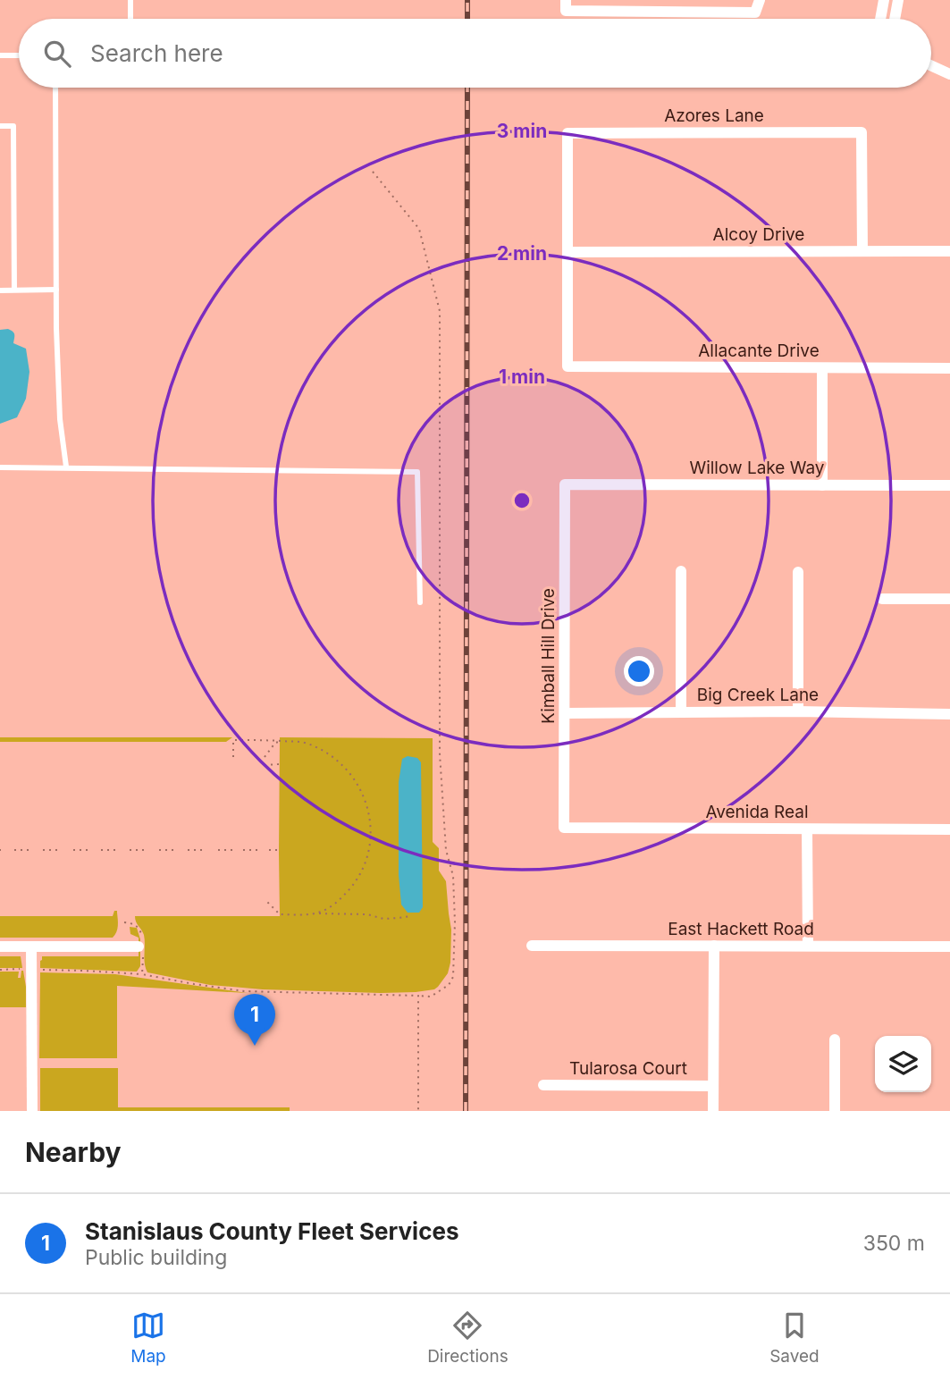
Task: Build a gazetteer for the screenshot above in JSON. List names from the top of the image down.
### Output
{
  "streets": {
    "street": [
      "Azores Lane",
      "Alcoy Drive",
      "Allacante Drive",
      "Willow Lake Way",
      "Kimball Hill Drive",
      "Big Creek Lane",
      "Avenida Real",
      "East Hackett Road",
      "Tularosa Court"
    ]
  },
  "crossings": [
    ["Azores Lane", "Alcoy Drive"],
    ["Azores Lane", "Allacante Drive"],
    ["Alcoy Drive", "Allacante Drive"],
    ["Willow Lake Way", "Kimball Hill Drive"],
    ["Kimball Hill Drive", "Big Creek Lane"],
    ["Kimball Hill Drive", "Avenida Real"]
  ],
  "page": {
    "search": "Search here",
    "pins": "1",
    "heading": "Nearby",
    "list": [
      {
        "mark": "1",
        "name": "Stanislaus County Fleet Services",
        "note": "Public building",
        "value": "350 m"
      }
    ],
    "nav": ["Map", "Directions", "Saved"]
  },
  "rings": ["3 min", "2 min", "1 min"]
}
